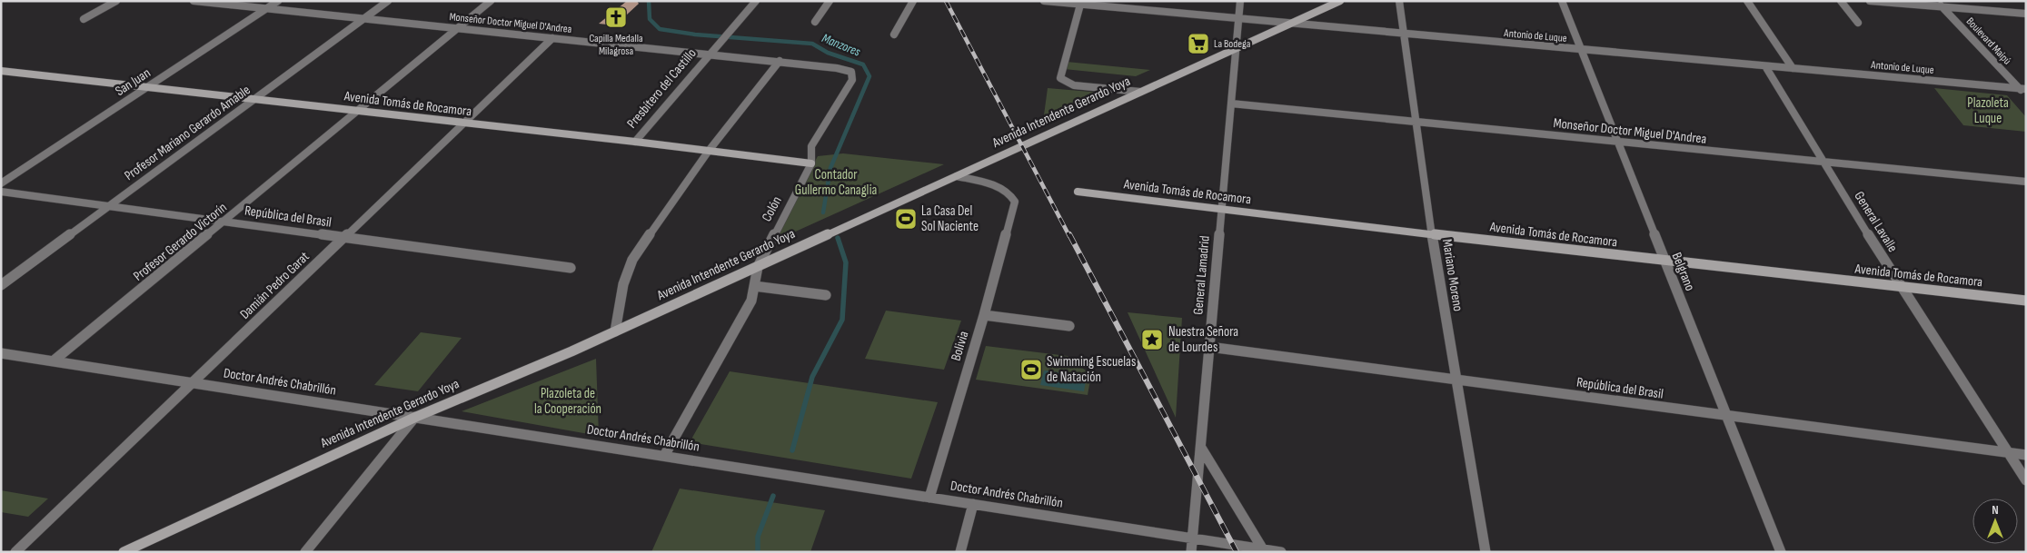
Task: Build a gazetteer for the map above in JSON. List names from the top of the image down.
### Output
{
  "streets": {
    "street": [
      "Monseñor Doctor Miguel D'Andrea",
      "Antonio de Luque",
      "Boulevard Maipú",
      "San Juan",
      "Presbítero del Castillo",
      "Avenida Tomás de Rocamora",
      "Avenida Intendente Gerardo Yoya",
      "Profesor Mariano Gerardo Amable",
      "Colón",
      "República del Brasil",
      "General Lavalle",
      "Profesor Gerardo Victorín",
      "Belgrano",
      "General Lamadrid",
      "Mariano Moreno",
      "Damián Pedro Garat",
      "Bolivia",
      "Doctor Andrés Chabrillón"
    ]
  },
  "crossings": [
    ["Monseñor Doctor Miguel D'Andrea", "San Juan"],
    ["Monseñor Doctor Miguel D'Andrea", "Presbítero del Castillo"],
    ["Monseñor Doctor Miguel D'Andrea", "Profesor Mariano Gerardo Amable"],
    ["Monseñor Doctor Miguel D'Andrea", "Colón"],
    ["Monseñor Doctor Miguel D'Andrea", "General Lavalle"],
    ["Monseñor Doctor Miguel D'Andrea", "Profesor Gerardo Victorín"],
    ["Monseñor Doctor Miguel D'Andrea", "Belgrano"],
    ["Monseñor Doctor Miguel D'Andrea", "General Lamadrid"],
    ["Monseñor Doctor Miguel D'Andrea", "Mariano Moreno"],
    ["Monseñor Doctor Miguel D'Andrea", "Damián Pedro Garat"],
    ["Antonio de Luque", "Boulevard Maipú"],
    ["Antonio de Luque", "Avenida Intendente Gerardo Yoya"],
    ["Antonio de Luque", "General Lavalle"],
    ["Antonio de Luque", "Belgrano"],
    ["Antonio de Luque", "General Lamadrid"],
    ["Antonio de Luque", "Mariano Moreno"],
    ["San Juan", "Avenida Tomás de Rocamora"],
    ["Presbítero del Castillo", "Avenida Tomás de Rocamora"],
    ["Avenida Tomás de Rocamora", "Profesor Mariano Gerardo Amable"],
    ["Avenida Tomás de Rocamora", "Colón"],
    ["Avenida Tomás de Rocamora", "General Lavalle"],
    ["Avenida Tomás de Rocamora", "Profesor Gerardo Victorín"],
    ["Avenida Tomás de Rocamora", "Belgrano"],
    ["Avenida Tomás de Rocamora", "General Lamadrid"],
    ["Avenida Tomás de Rocamora", "Mariano Moreno"],
    ["Avenida Tomás de Rocamora", "Damián Pedro Garat"],
    ["Avenida Intendente Gerardo Yoya", "Colón"],
    ["Avenida Intendente Gerardo Yoya", "General Lamadrid"],
    ["Avenida Intendente Gerardo Yoya", "Bolivia"],
    ["Avenida Intendente Gerardo Yoya", "Doctor Andrés Chabrillón"],
    ["Profesor Mariano Gerardo Amable", "República del Brasil"],
    ["Colón", "Doctor Andrés Chabrillón"],
    ["República del Brasil", "General Lavalle"],
    ["República del Brasil", "Profesor Gerardo Victorín"],
    ["República del Brasil", "Belgrano"],
    ["República del Brasil", "General Lamadrid"],
    ["República del Brasil", "Mariano Moreno"],
    ["República del Brasil", "Damián Pedro Garat"],
    ["Profesor Gerardo Victorín", "Doctor Andrés Chabrillón"],
    ["General Lamadrid", "Doctor Andrés Chabrillón"],
    ["Damián Pedro Garat", "Doctor Andrés Chabrillón"],
    ["Bolivia", "Doctor Andrés Chabrillón"]
  ],
  "water": ["Manzores"],
  "parks": ["Plazoleta Luque", "Contador Gullermo Canaglia", "Plazoleta de la Cooperación"],
  "places": {
    "church": ["Capilla Medalla Milagrosa"],
    "supermarket": ["La Bodega"],
    "sports": ["La Casa Del Sol Naciente", "Swimming Escuelas de Natación"],
    "place": ["Nuestra Señora de Lourdes"]
  },
  "north": "top"
}
